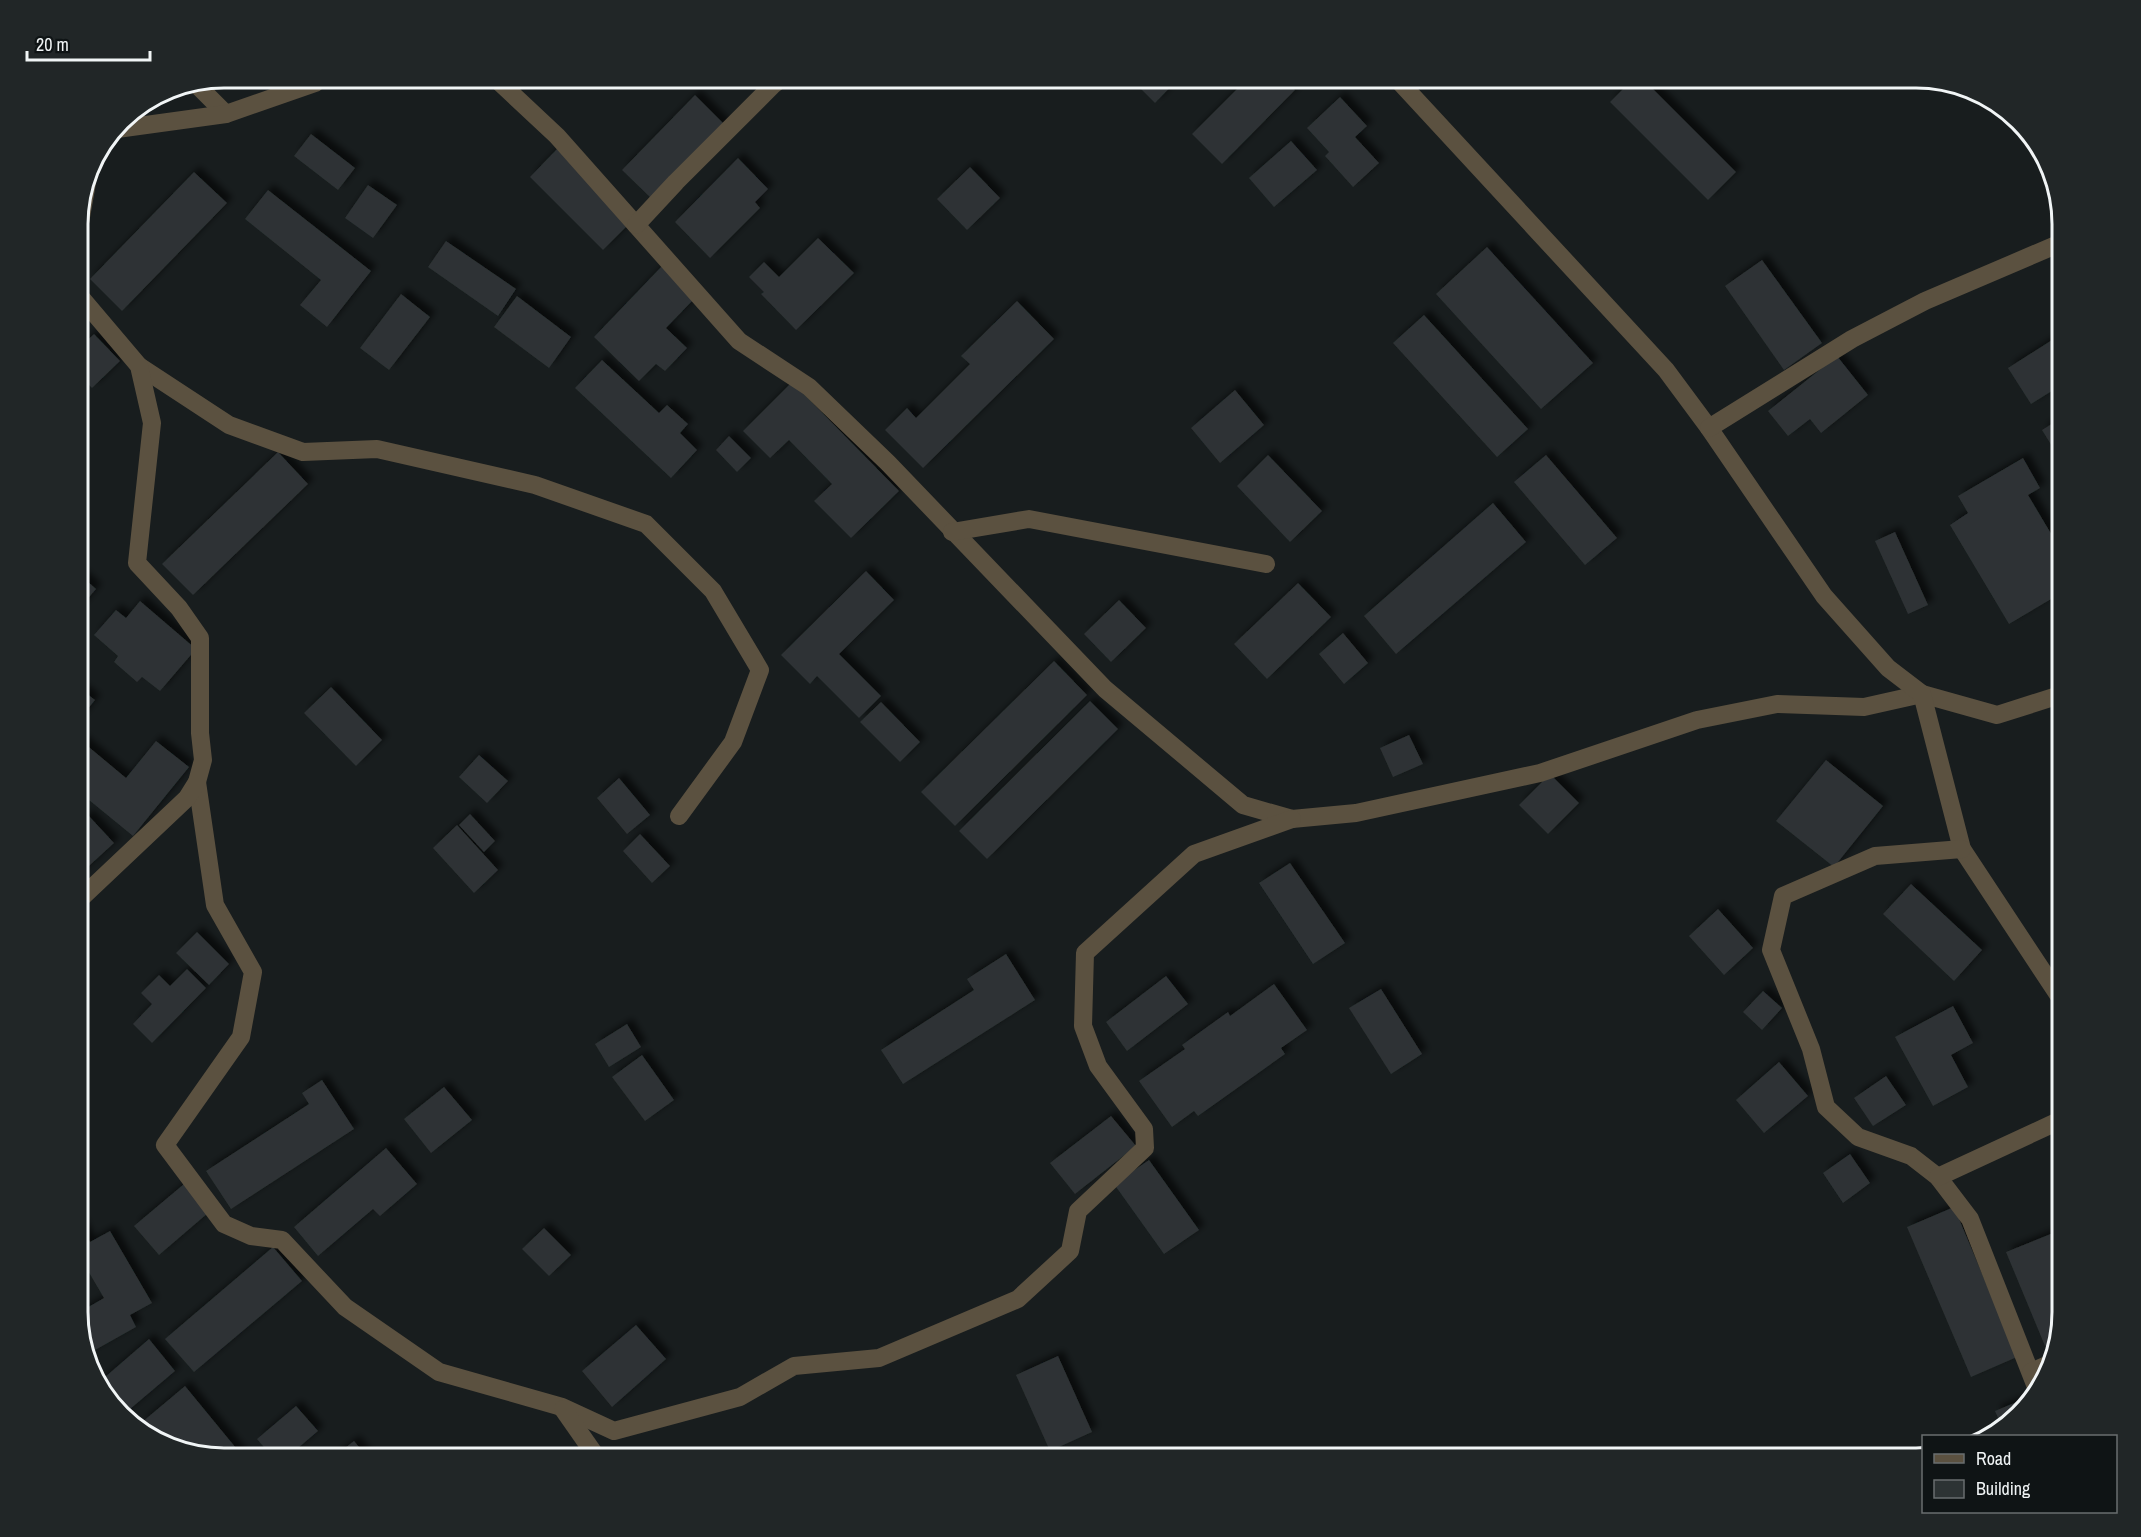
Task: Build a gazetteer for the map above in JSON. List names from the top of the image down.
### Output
{
  "legend": ["Road", "Building"],
  "scale_bar": "20 m"
}
